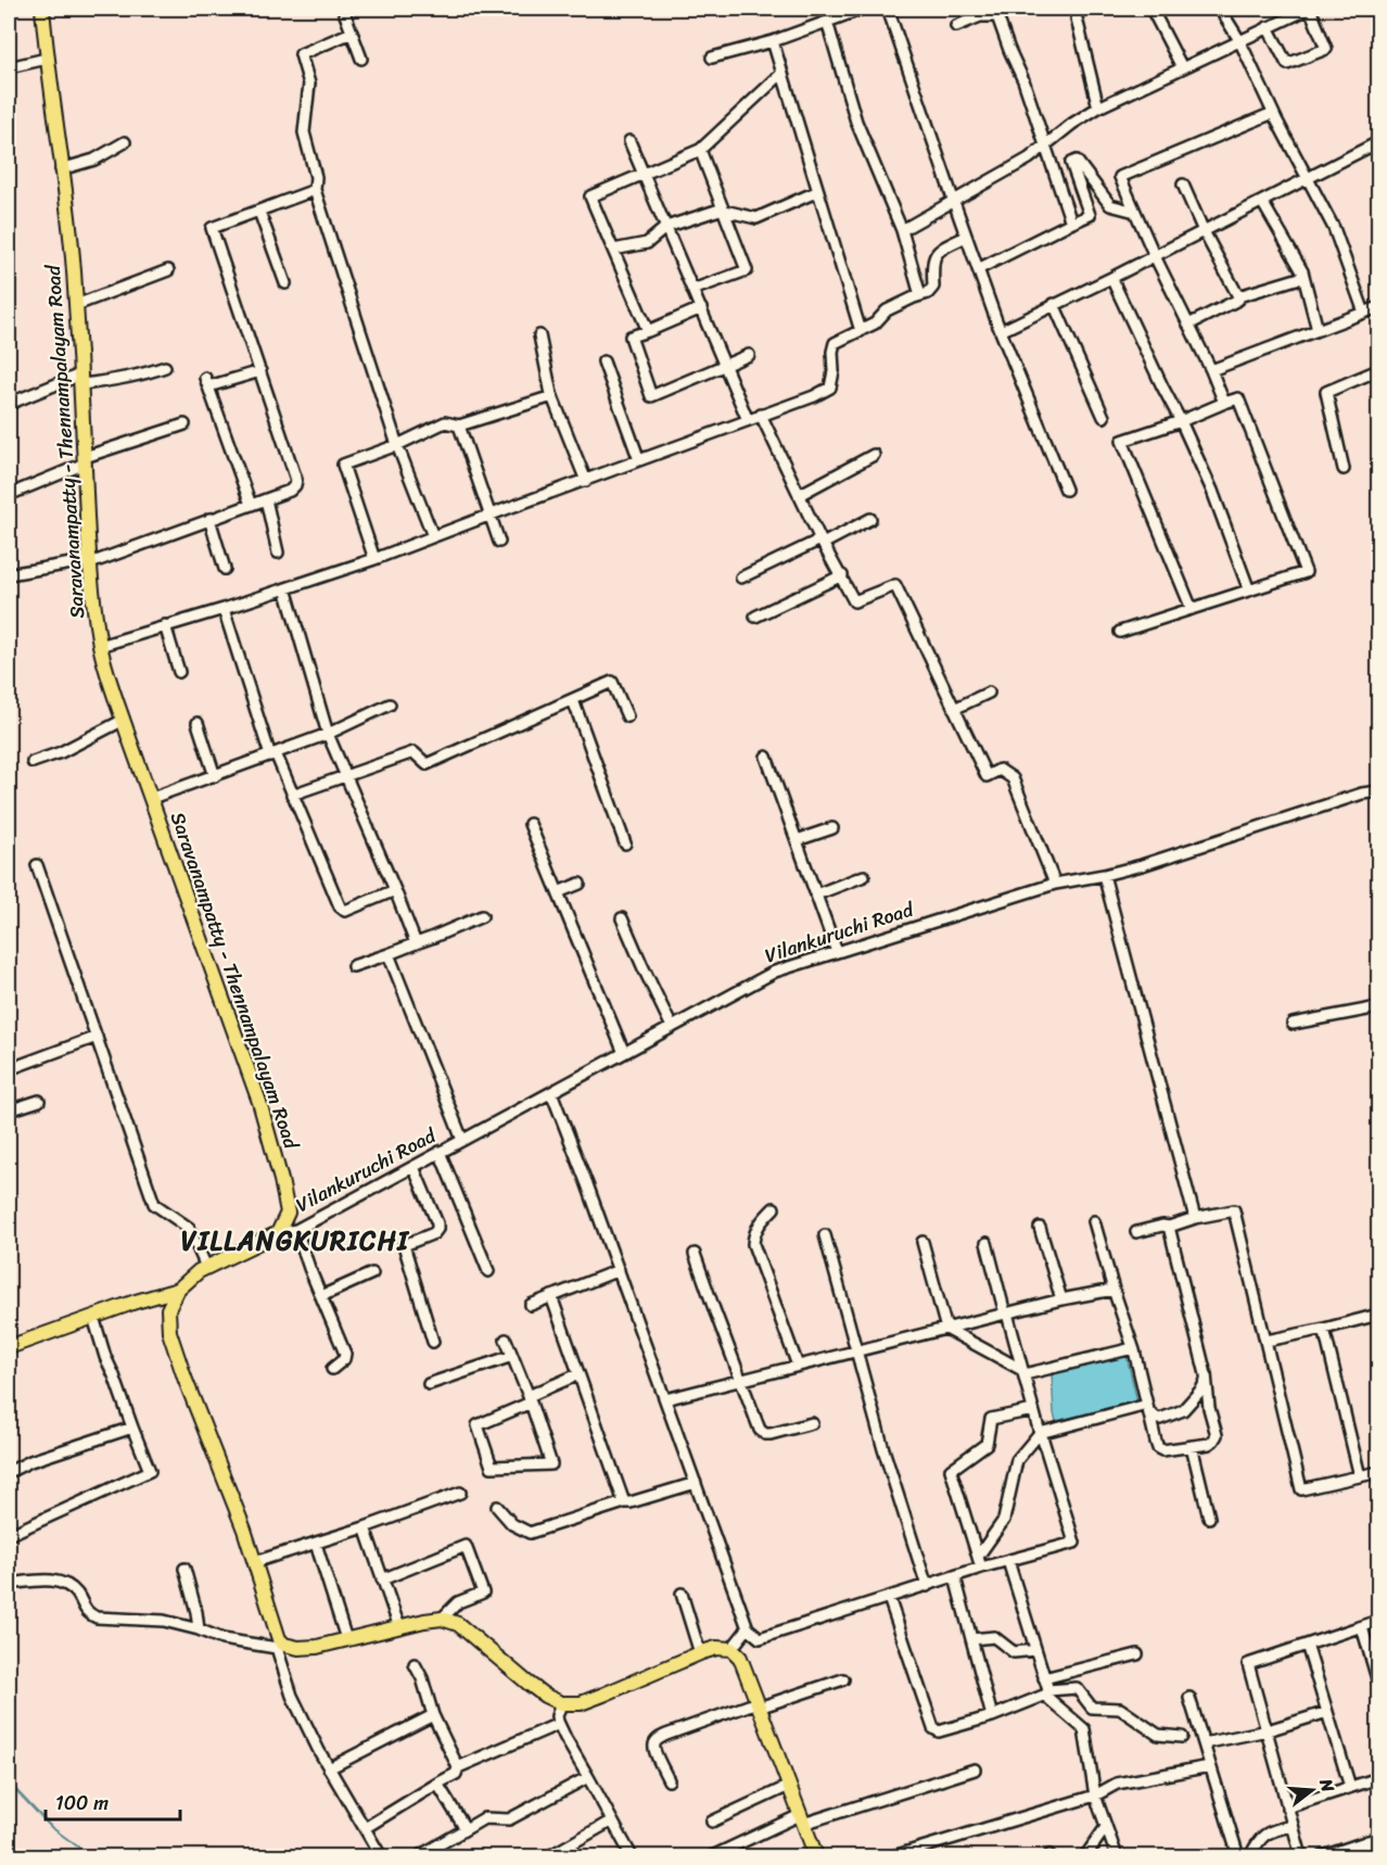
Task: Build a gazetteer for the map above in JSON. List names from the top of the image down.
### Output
{
  "streets": {
    "main road": ["Saravanampatty - Thennampalayam Road"],
    "street": ["Vilankuruchi Road"]
  },
  "crossings": [
    ["Saravanampatty - Thennampalayam Road", "Vilankuruchi Road"]
  ],
  "districts": ["VILLANGKURICHI"],
  "scale_bar": "100 m",
  "north": "right"
}
